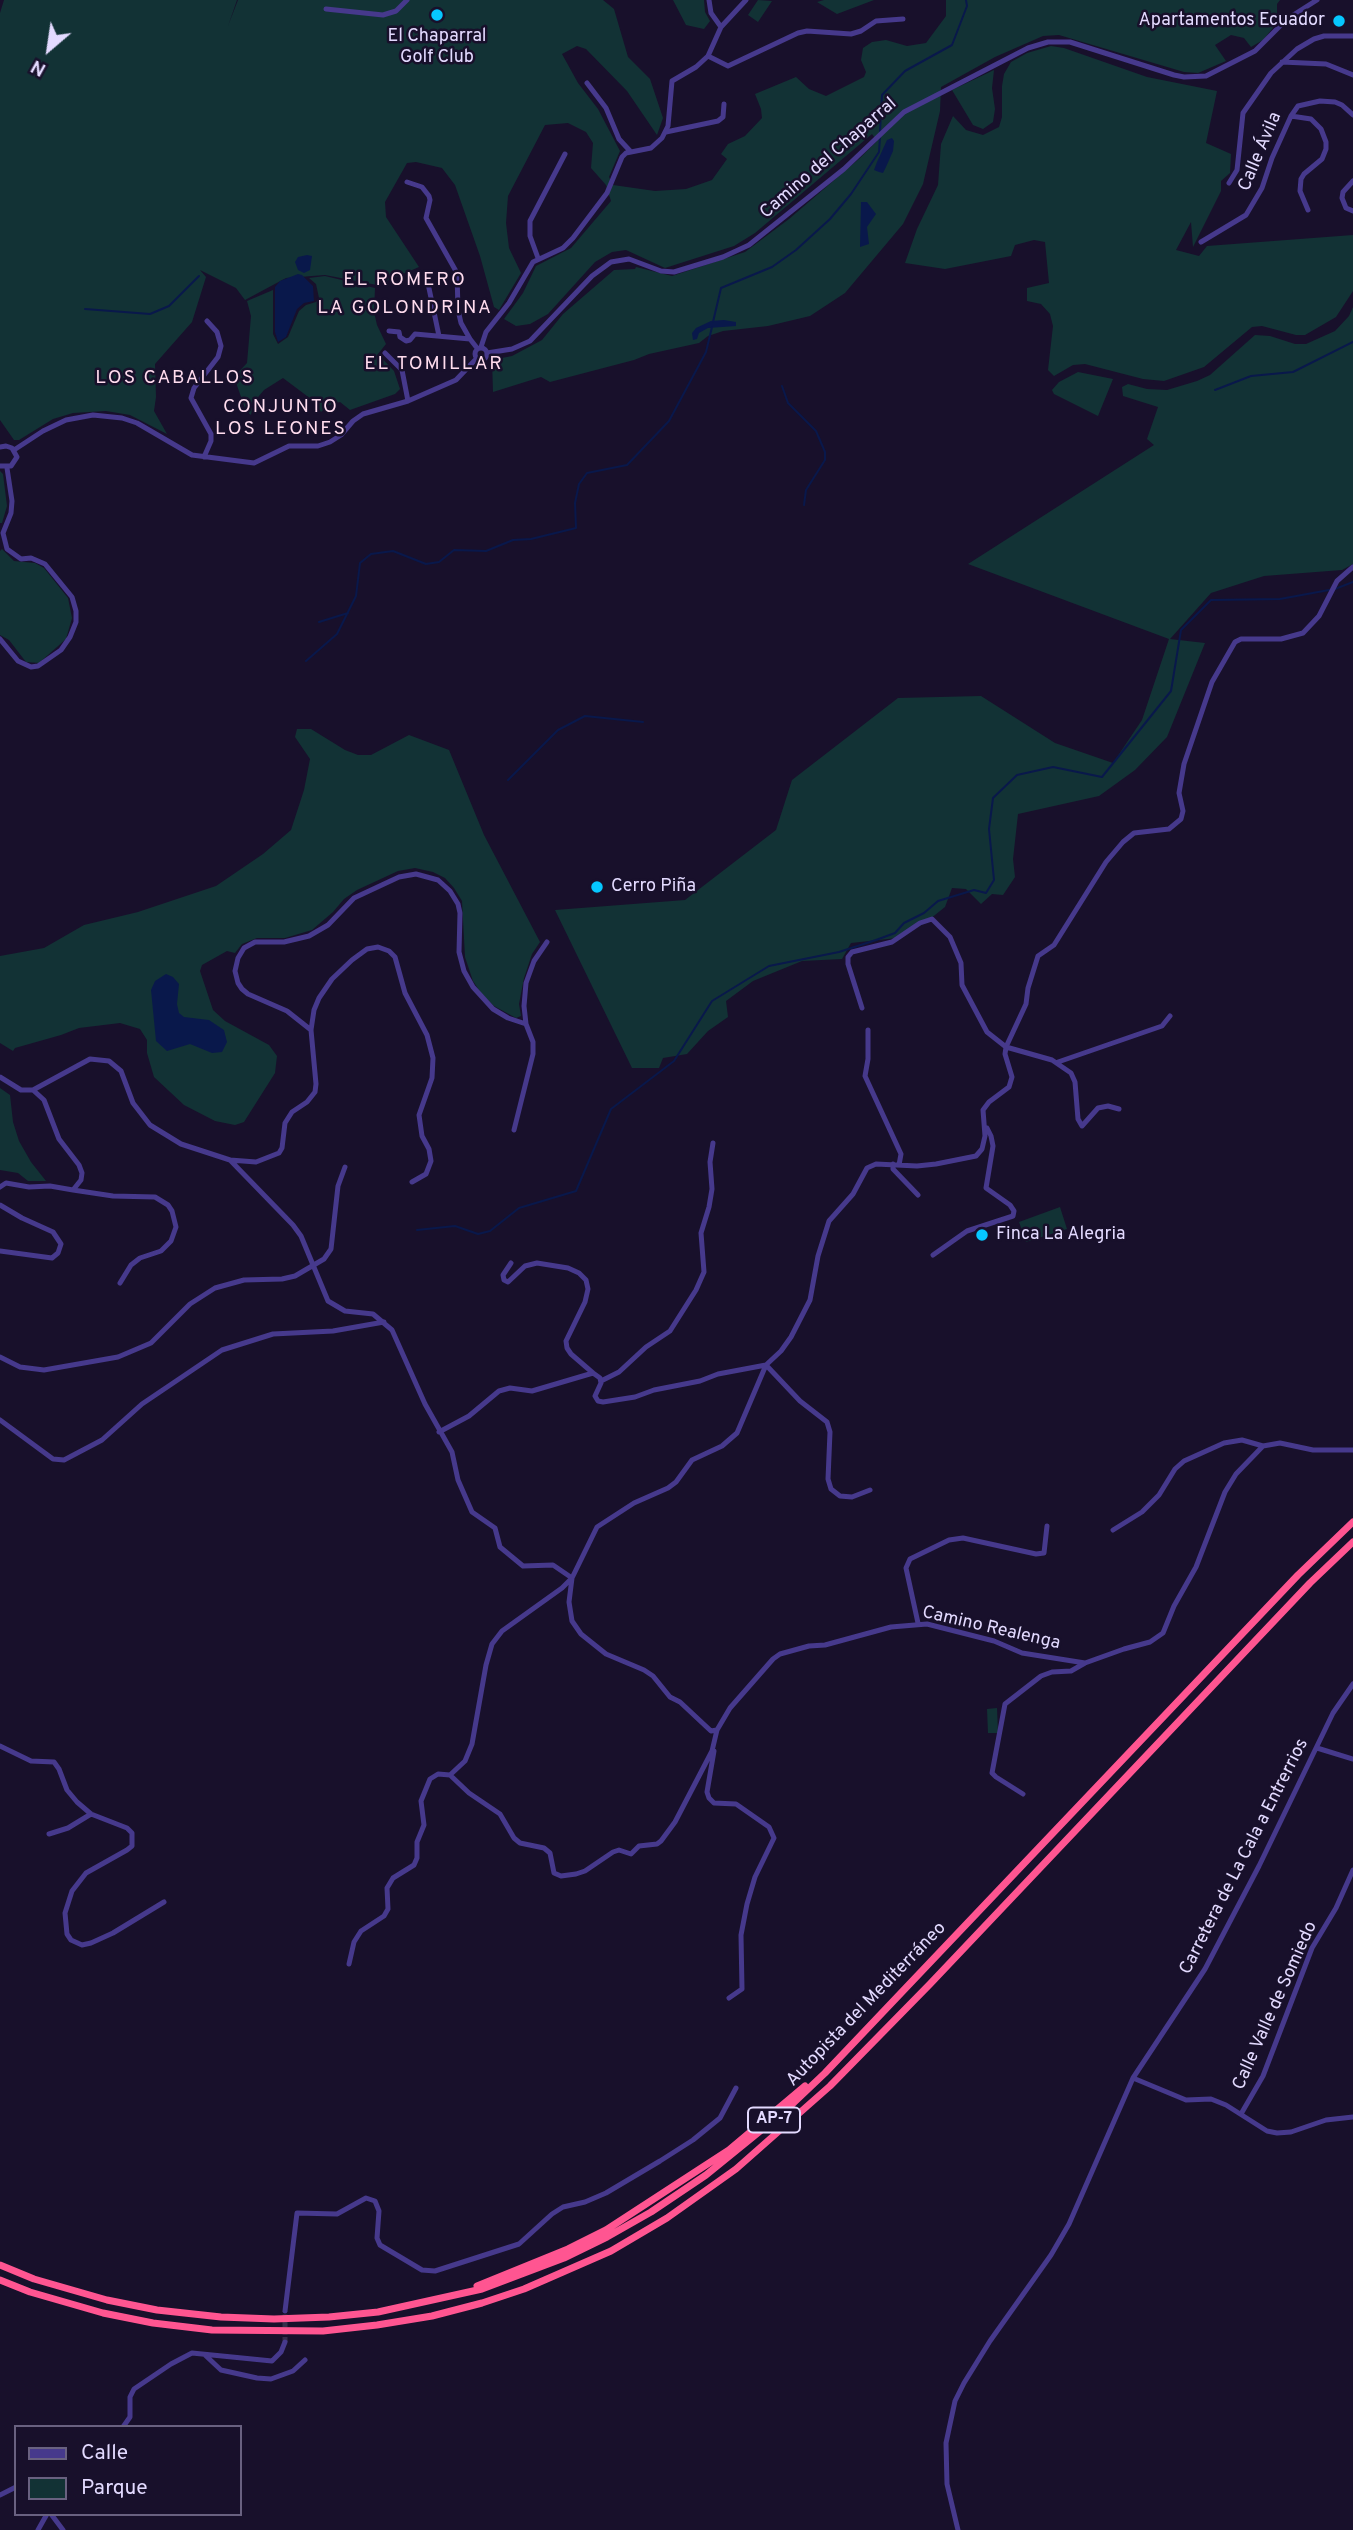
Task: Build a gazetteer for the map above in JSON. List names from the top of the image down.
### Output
{
  "streets": {
    "highway": ["Autopista del Mediterráneo", "AP-7"],
    "street": [
      "Calle Ávila",
      "Camino del Chaparral",
      "Camino Realenga",
      "Carretera de La Cala a Entrerrios",
      "Calle Valle de Somiedo"
    ]
  },
  "districts": [
    "EL ROMERO",
    "LA GOLONDRINA",
    "EL TOMILLAR",
    "LOS CABALLOS",
    "CONJUNTO LOS LEONES"
  ],
  "places": [
    "El Chaparral Golf Club",
    "Apartamentos Ecuador",
    "Cerro Piña",
    "Finca La Alegria"
  ],
  "legend": ["Calle", "Parque"],
  "north": "bottom left"
}
